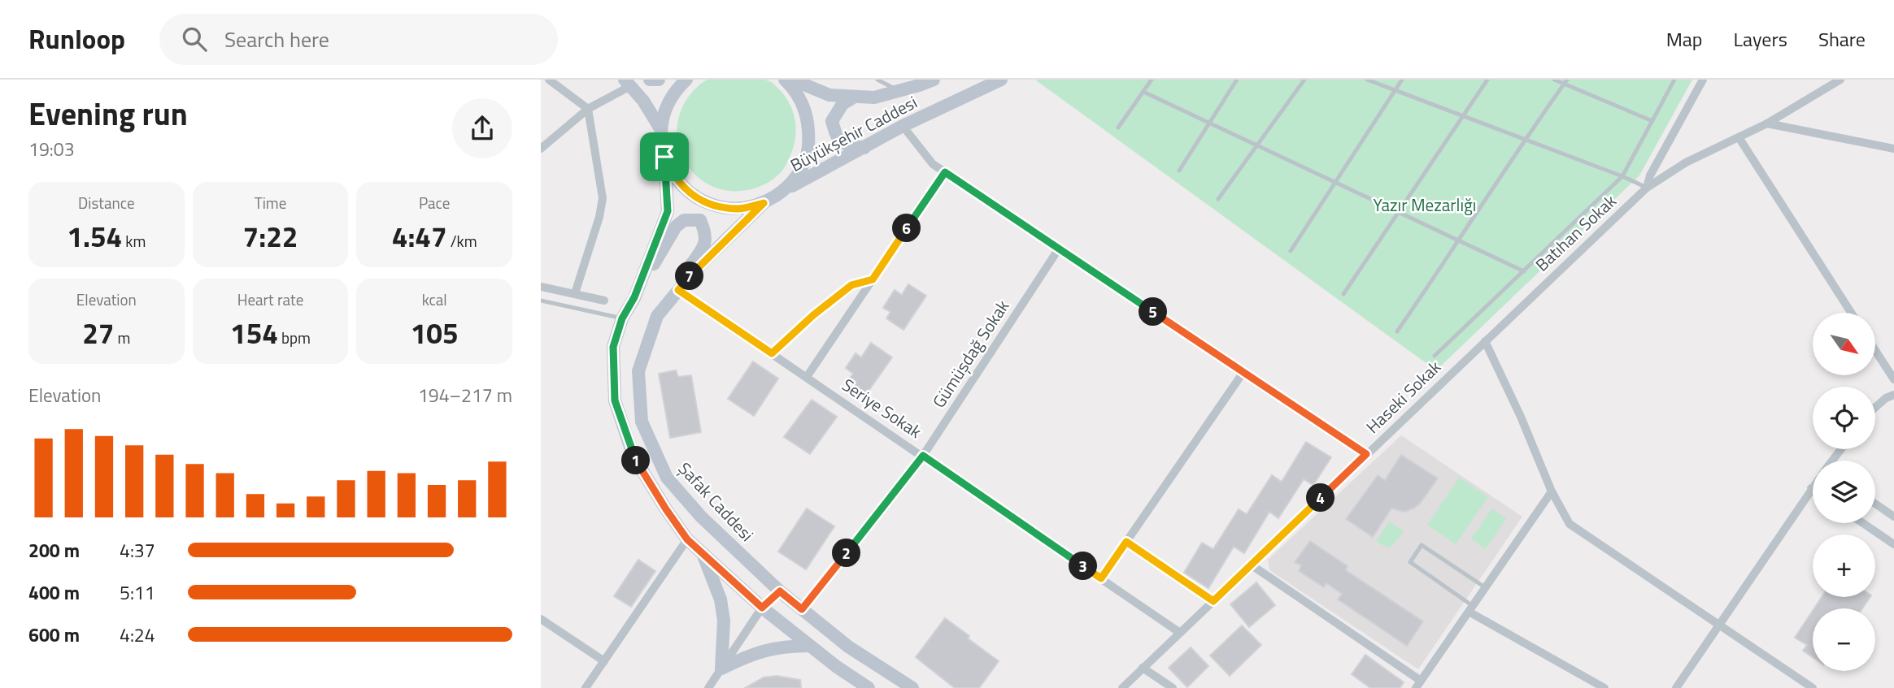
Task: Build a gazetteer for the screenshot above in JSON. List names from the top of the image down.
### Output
{
  "streets": {
    "main road": ["Büyükşehir Caddesi", "Şafak Caddesi"],
    "street": [
      "Batıhan Sokak",
      "Gümüşdağ Sokak",
      "Haseki Sokak",
      "Seriye Sokak"
    ]
  },
  "crossings": [
    ["Büyükşehir Caddesi", "Şafak Caddesi"],
    ["Batıhan Sokak", "Haseki Sokak"],
    ["Gümüşdağ Sokak", "Seriye Sokak"],
    ["Gümüşdağ Sokak", "Şafak Caddesi"],
    ["Haseki Sokak", "Seriye Sokak"],
    ["Seriye Sokak", "Şafak Caddesi"]
  ],
  "parks": ["Yazır Mezarlığı"],
  "north": "bottom right",
  "page": {
    "header": "Runloop",
    "search": "Search here",
    "nav": ["Map", "Layers", "Share"],
    "heading": ["Evening run", "19:03"],
    "stats": [
      ["Distance", "1.54 km"],
      ["Time", "7:22"],
      ["Pace", "4:47 /km"],
      ["Elevation", "27 m"],
      ["Heart rate", "154 bpm"],
      ["kcal", "105"]
    ],
    "pins": [
      "6",
      "7",
      "5",
      "1",
      "4",
      "2",
      "3"
    ],
    "map_buttons": ["+", "−"],
    "chart": ["Elevation", "194–217 m"],
    "list": [
      {
        "name": "200 m",
        "note": "4:37"
      },
      {
        "name": "400 m",
        "note": "5:11"
      },
      {
        "name": "600 m",
        "note": "4:24"
      }
    ]
  }
}
